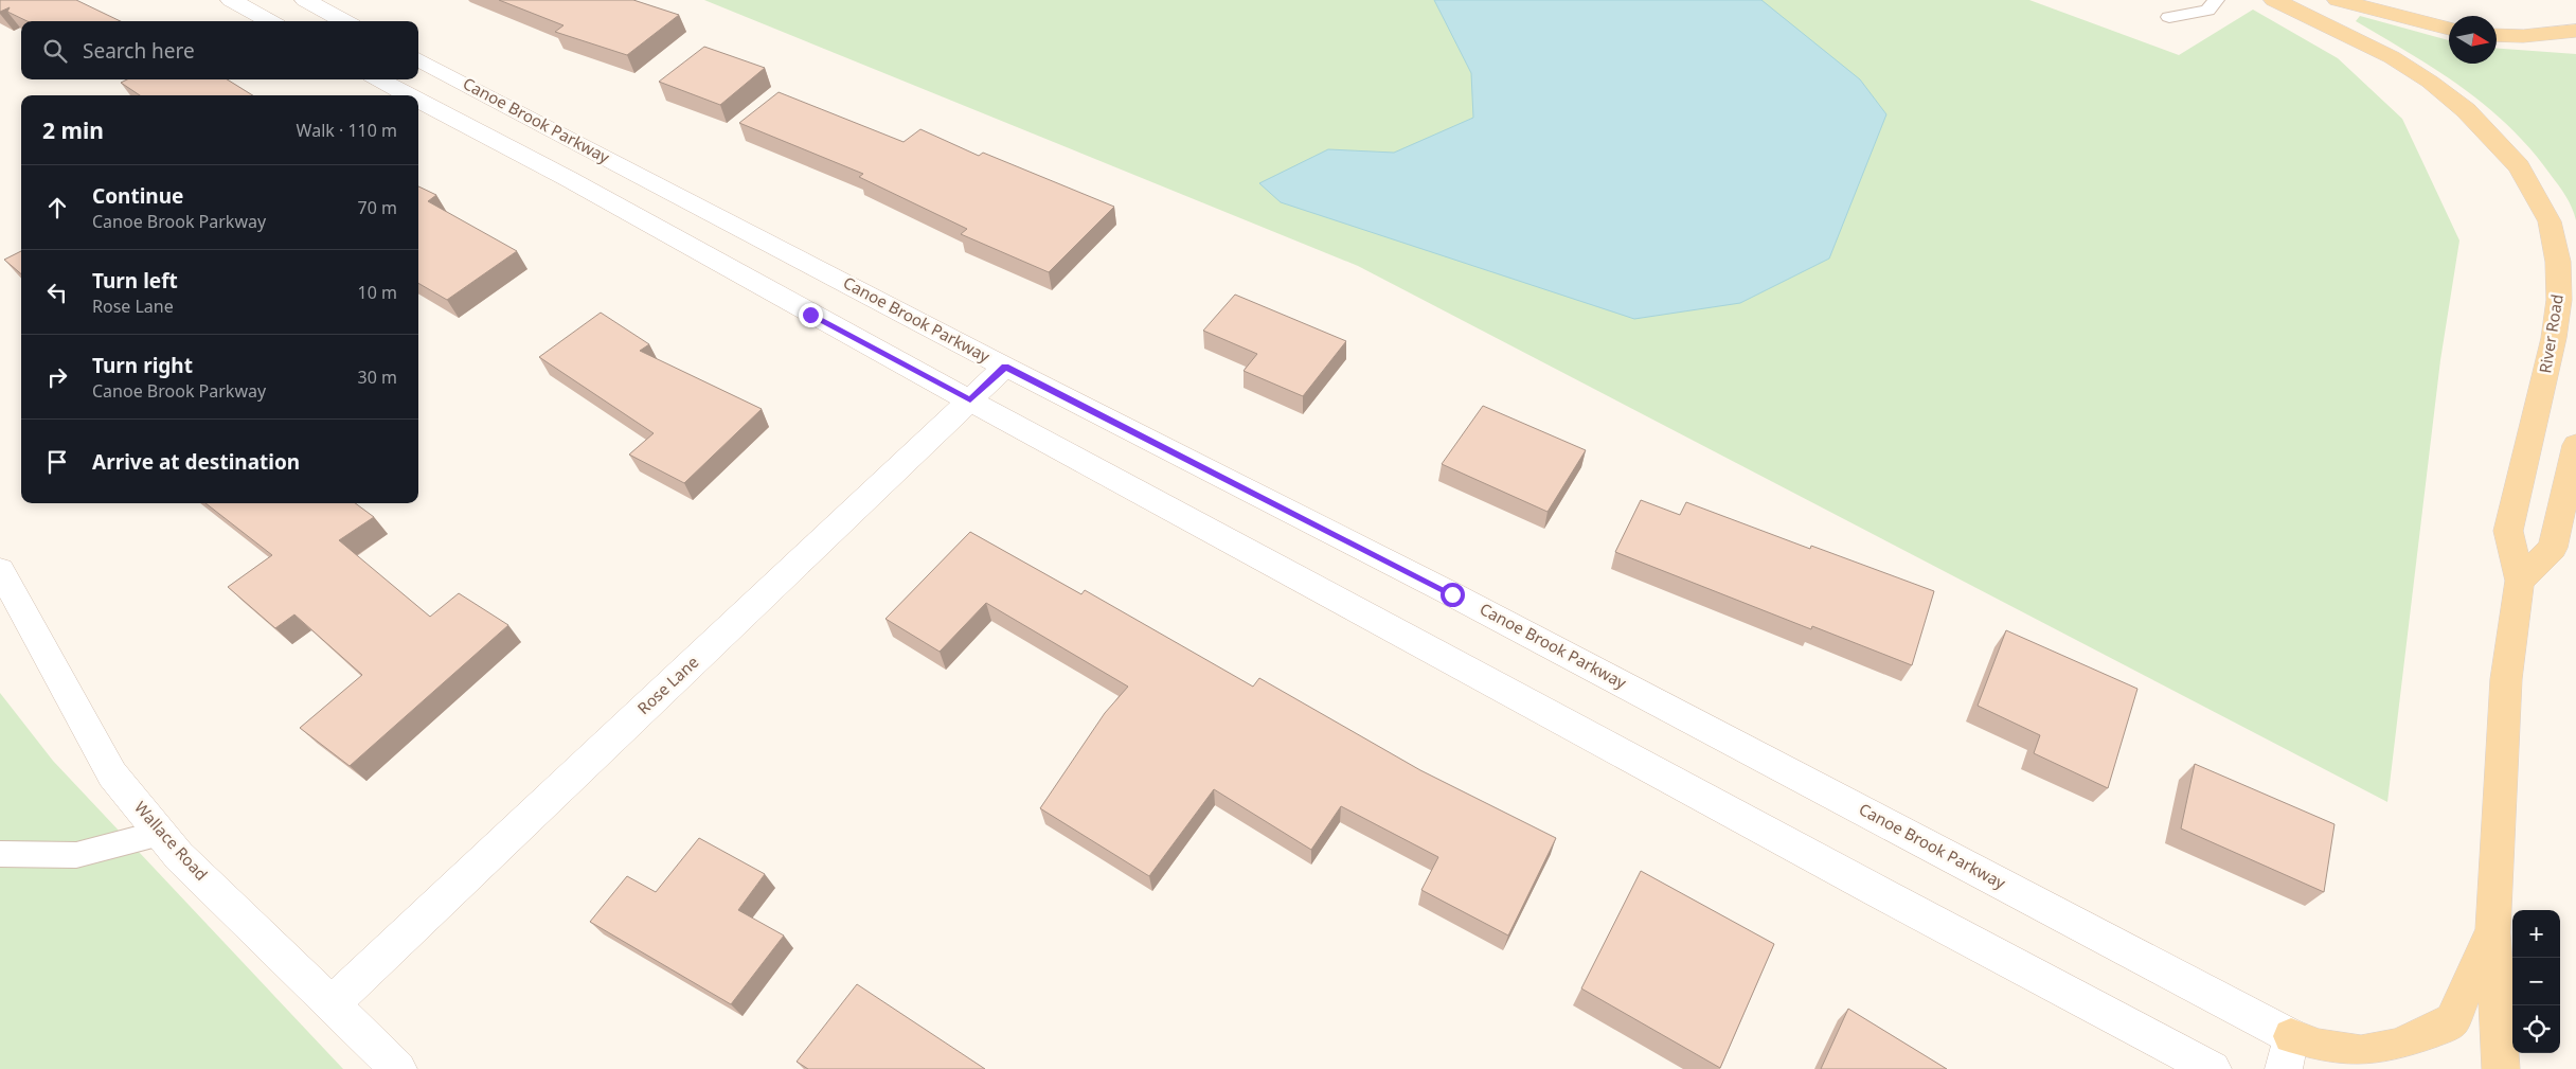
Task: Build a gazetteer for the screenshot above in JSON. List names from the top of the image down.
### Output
{
  "streets": {
    "main road": ["River Road"],
    "street": ["Canoe Brook Parkway", "Rose Lane", "Wallace Road"]
  },
  "crossings": [
    ["Canoe Brook Parkway", "Rose Lane"],
    ["Rose Lane", "Wallace Road"]
  ],
  "north": "right",
  "page": {
    "search": "Search here",
    "heading": ["2 min", "Walk · 110 m"],
    "list": [
      ["Continue", "Canoe Brook Parkway", "70 m"],
      ["Turn left", "Rose Lane", "10 m"],
      ["Turn right", "Canoe Brook Parkway", "30 m"],
      "Arrive at destination"
    ],
    "map_buttons": ["+", "−"]
  }
}
